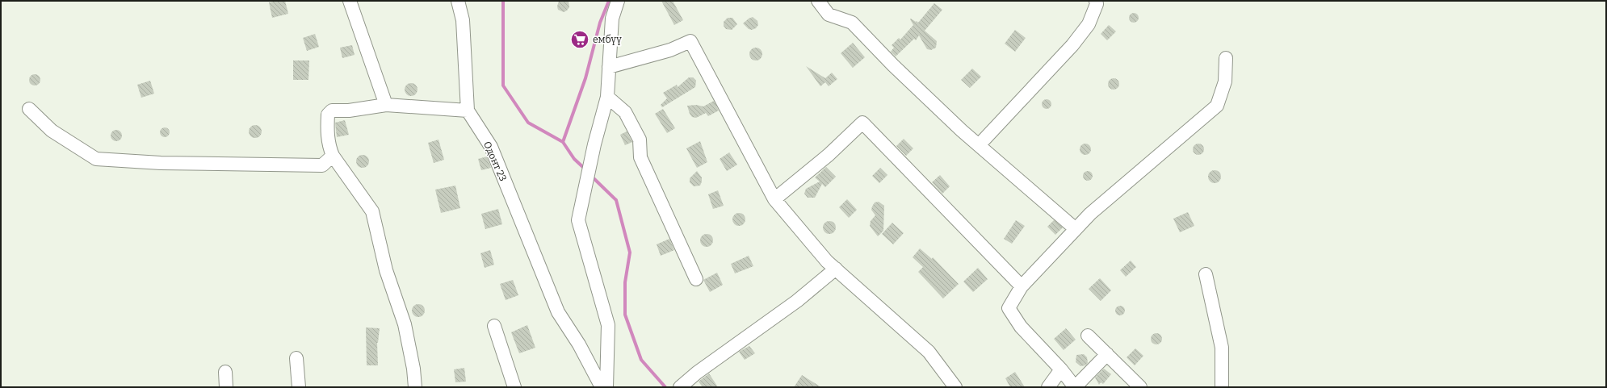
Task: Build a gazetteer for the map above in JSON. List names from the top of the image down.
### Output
{
  "streets": {
    "street": ["Одонт 23"]
  },
  "places": {
    "supermarket": ["ембүү"]
  }
}
